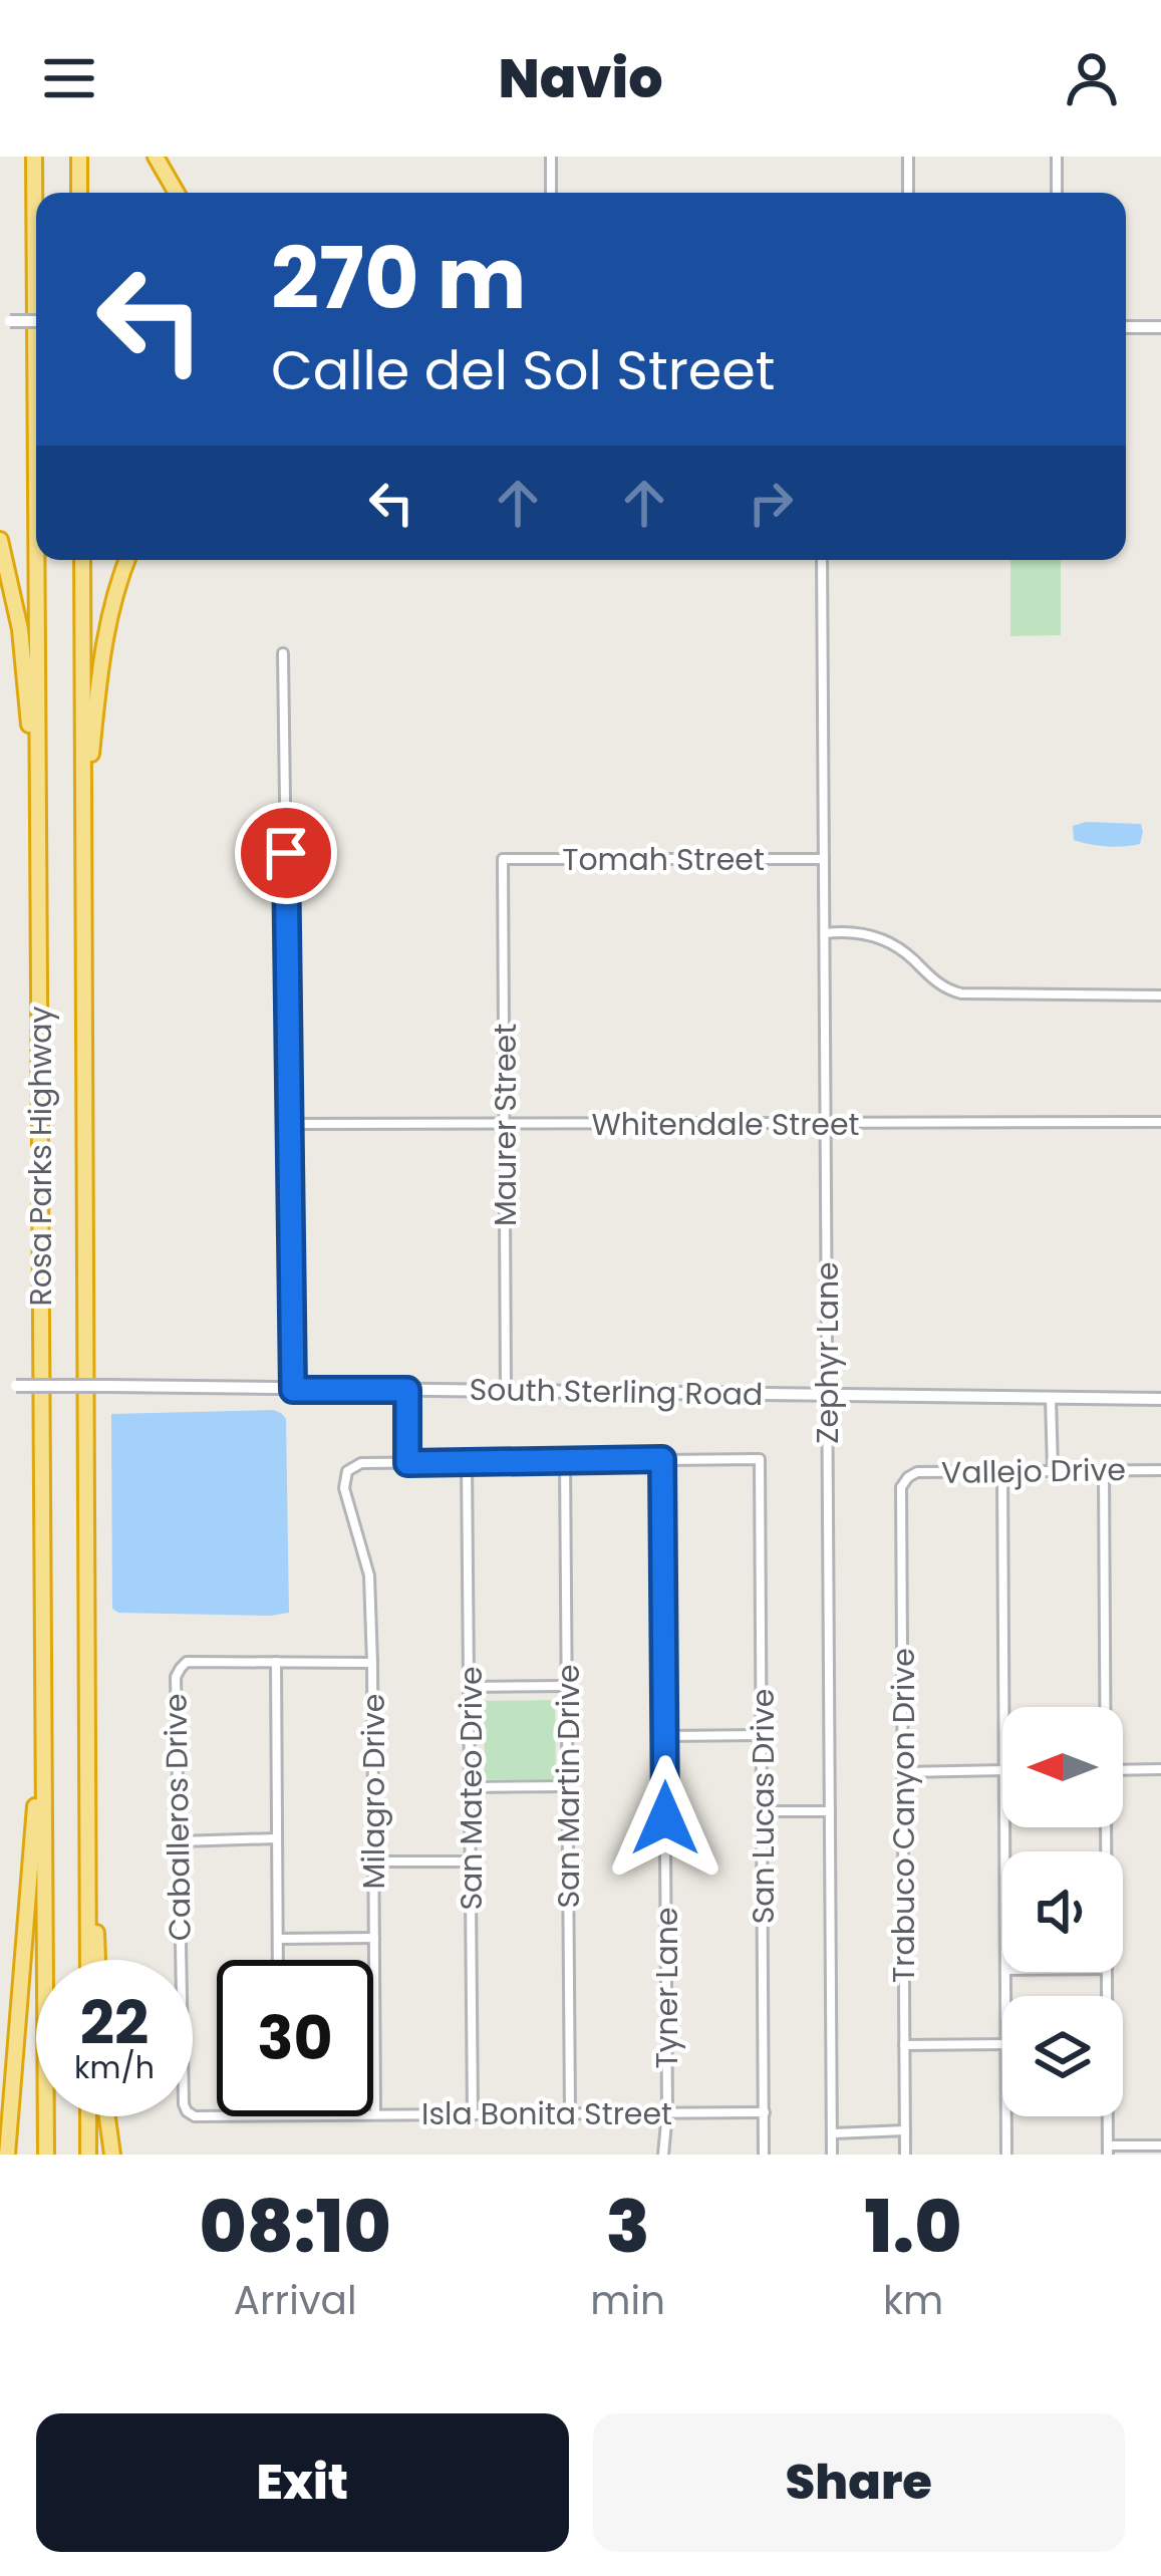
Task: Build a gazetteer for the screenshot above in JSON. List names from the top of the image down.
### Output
{
  "streets": {
    "highway": ["Rosa Parks Highway"],
    "street": [
      "Tomah Street",
      "Whitendale Street",
      "Maurer Street",
      "Zephyr Lane",
      "South Sterling Road",
      "Vallejo Drive",
      "San Martin Drive",
      "San Mateo Drive",
      "Milagro Drive",
      "San Lucas Drive",
      "Trabuco Canyon Drive",
      "Caballeros Drive",
      "Tyner Lane",
      "Isla Bonita Street"
    ]
  },
  "crossings": [
    ["Tomah Street", "Maurer Street"],
    ["Tomah Street", "Zephyr Lane"],
    ["Whitendale Street", "Maurer Street"],
    ["Whitendale Street", "Zephyr Lane"],
    ["Maurer Street", "South Sterling Road"],
    ["Zephyr Lane", "South Sterling Road"],
    ["Vallejo Drive", "Trabuco Canyon Drive"],
    ["San Martin Drive", "Isla Bonita Street"],
    ["San Mateo Drive", "Isla Bonita Street"],
    ["Milagro Drive", "Isla Bonita Street"],
    ["San Lucas Drive", "Tyner Lane"],
    ["San Lucas Drive", "Isla Bonita Street"],
    ["Tyner Lane", "Isla Bonita Street"]
  ],
  "north": "left",
  "page": {
    "header": "Navio",
    "turn": ["270 m", "Calle del Sol Street"],
    "speed": "22 km/h",
    "limit": "30",
    "eta": [
      "08:10",
      "Arrival",
      "3",
      "min",
      "1.0",
      "km"
    ],
    "buttons": ["Exit", "Share"]
  }
}
